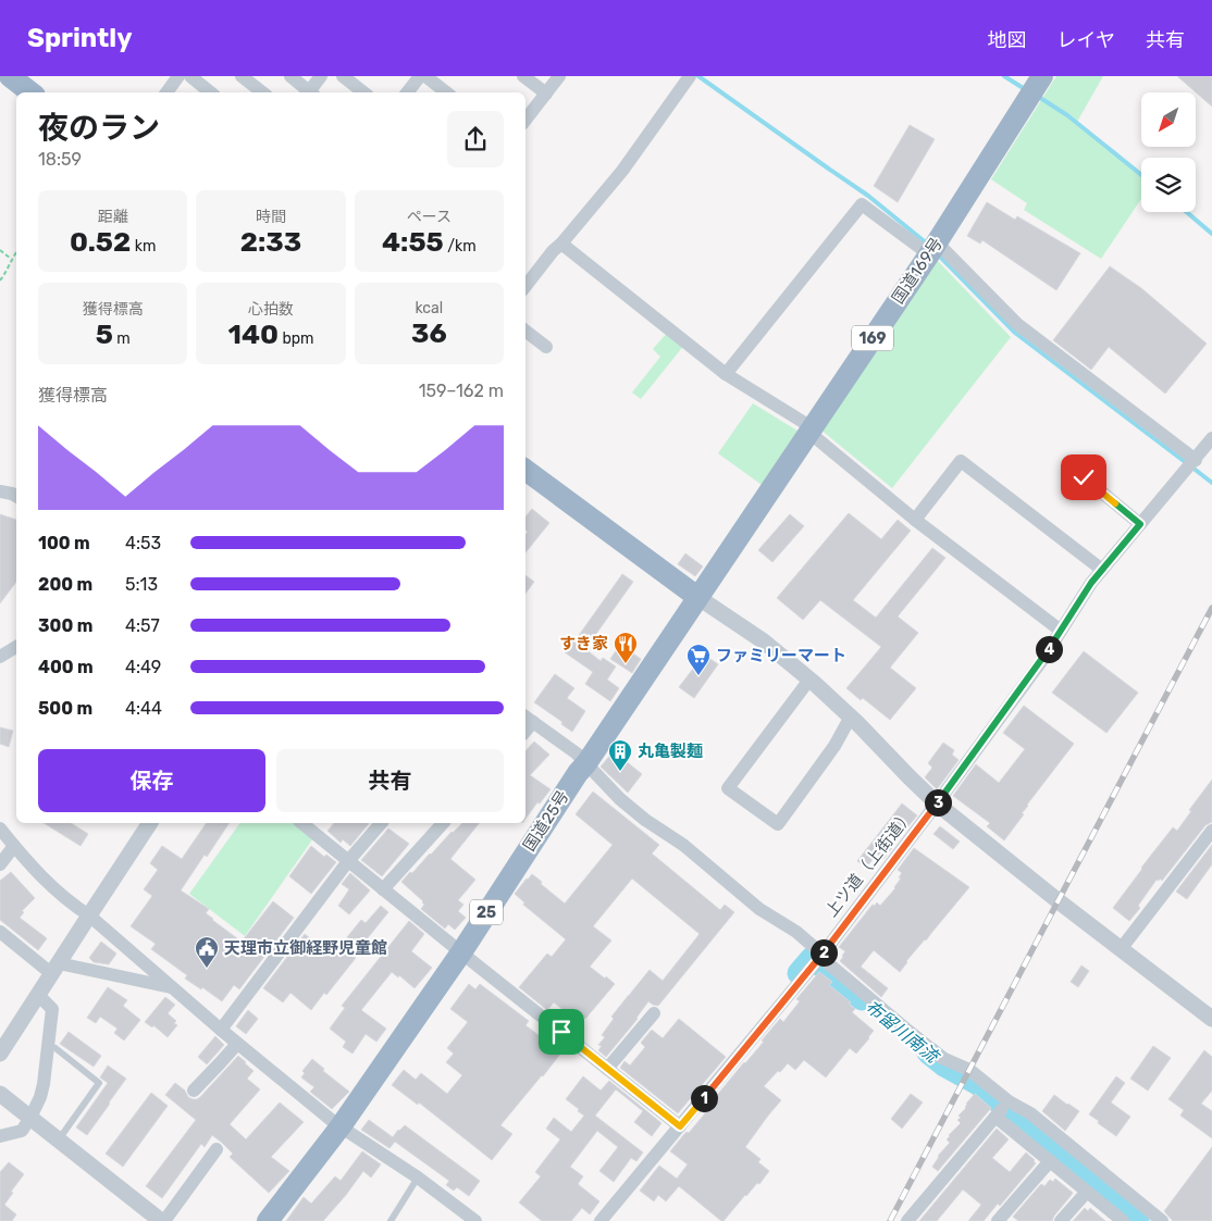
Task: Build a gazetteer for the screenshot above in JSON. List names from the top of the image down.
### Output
{
  "streets": {
    "highway": [
      "国道169号",
      "169",
      "国道25号",
      "25"
    ],
    "street": ["上ツ道（上街道）"]
  },
  "crossings": [
    ["国道169号", "国道25号"]
  ],
  "water": ["布留川南流"],
  "places": {
    "restaurant": ["すき家"],
    "supermarket": ["ファミリーマート"],
    "building": ["丸亀製麺"],
    "public building": ["天理市立御経野児童館"]
  },
  "north": "bottom left",
  "page": {
    "header": "Sprintly",
    "nav": ["地図", "レイヤ", "共有"],
    "heading": ["夜のラン", "18:59"],
    "stats": [
      ["距離", "0.52 km"],
      ["時間", "2:33"],
      ["ペース", "4:55 /km"],
      ["獲得標高", "5 m"],
      ["心拍数", "140 bpm"],
      ["kcal", "36"]
    ],
    "chart": ["獲得標高", "159–162 m"],
    "list": [
      {
        "name": "100 m",
        "note": "4:53"
      },
      {
        "name": "200 m",
        "note": "5:13"
      },
      {
        "name": "300 m",
        "note": "4:57"
      },
      {
        "name": "400 m",
        "note": "4:49"
      },
      {
        "name": "500 m",
        "note": "4:44"
      }
    ],
    "pins": [
      "4",
      "3",
      "2",
      "1"
    ],
    "buttons": ["保存", "共有"]
  }
}
